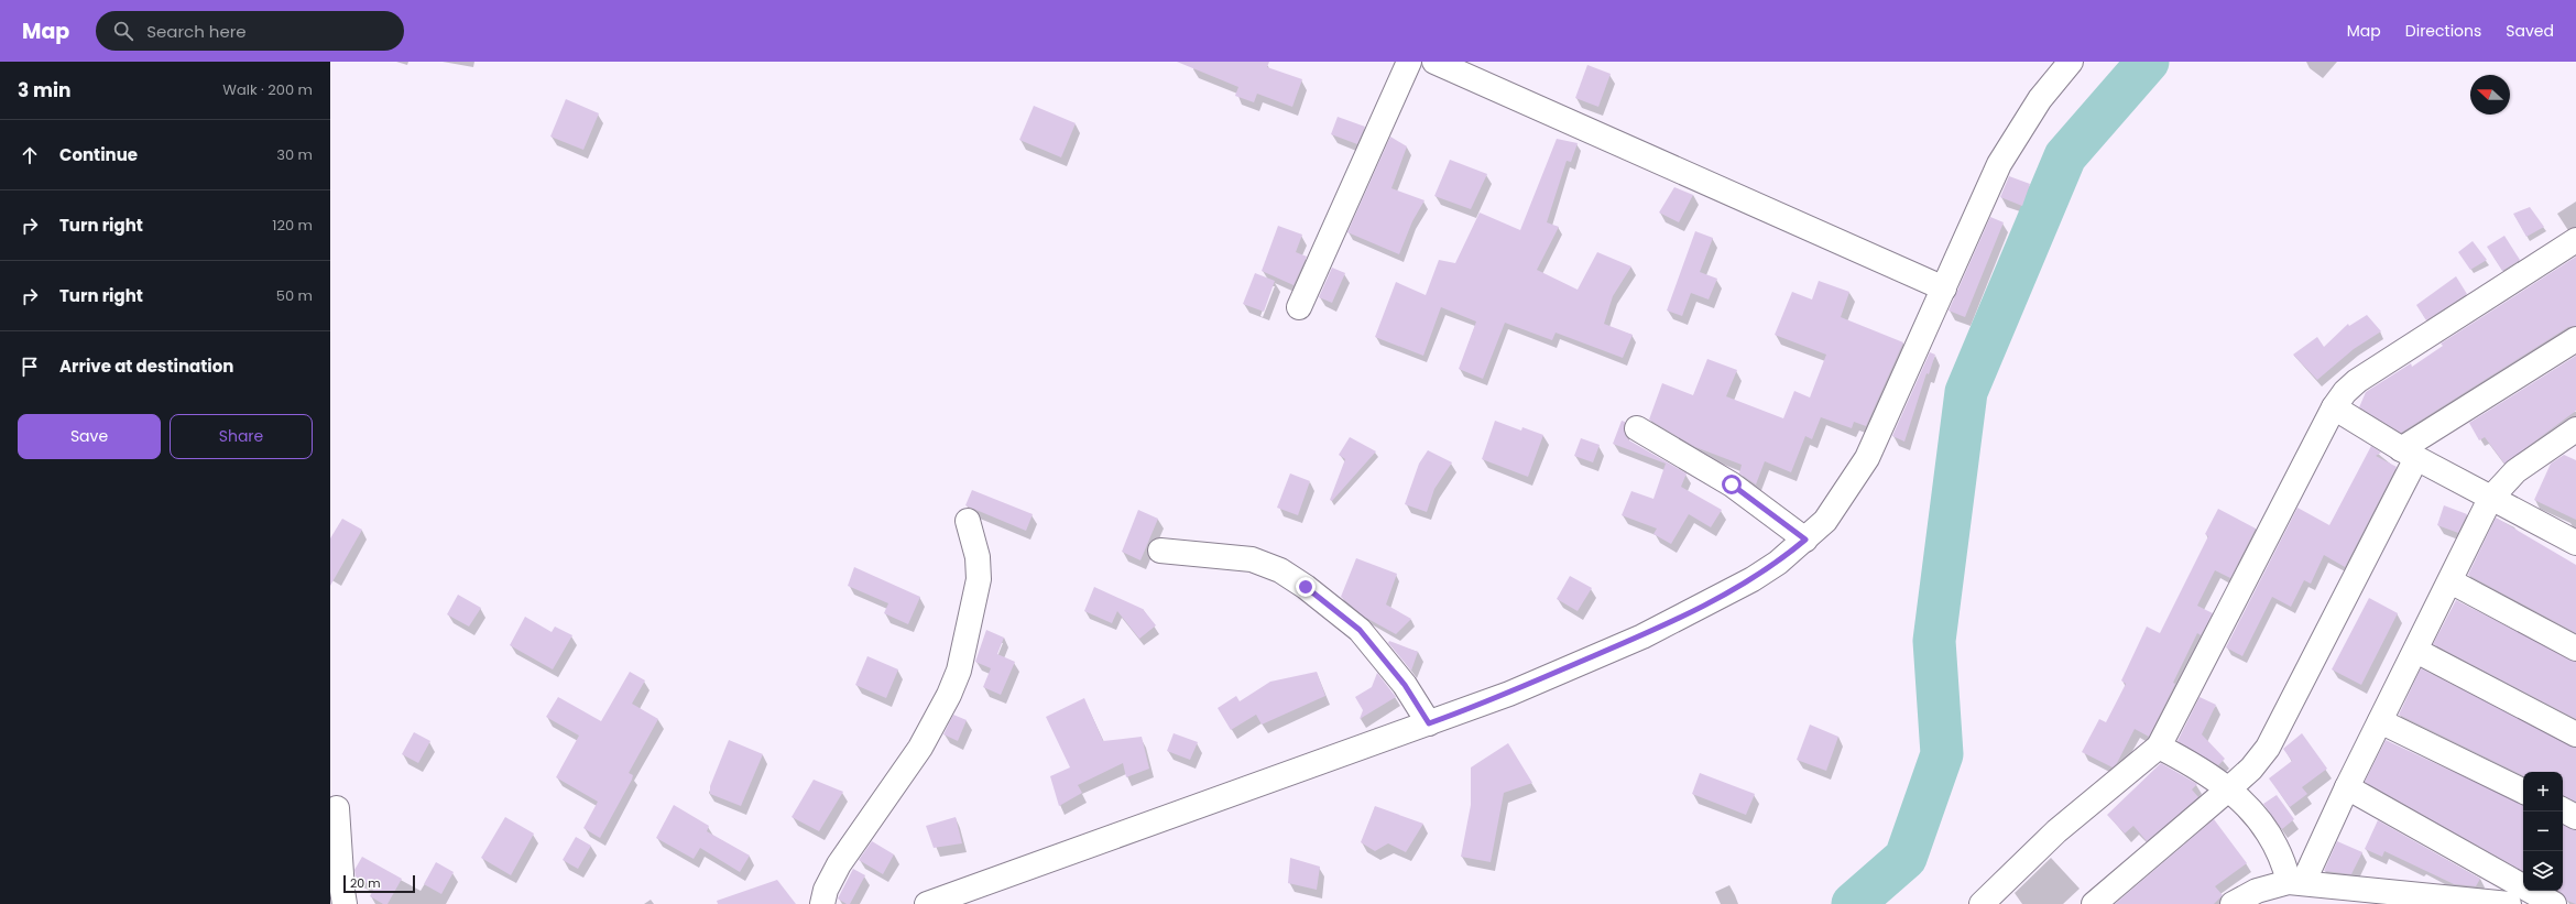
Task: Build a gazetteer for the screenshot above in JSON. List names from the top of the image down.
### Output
{
  "scale_bar": "20 m",
  "north": "left",
  "page": {
    "header": "Map",
    "search": "Search here",
    "nav": ["Map", "Directions", "Saved"],
    "heading": ["3 min", "Walk · 200 m"],
    "list": [
      ["Continue", "30 m"],
      ["Turn right", "120 m"],
      ["Turn right", "50 m"],
      "Arrive at destination"
    ],
    "buttons": ["Save", "Share"],
    "map_buttons": ["+", "−"],
    "scale": "20 m"
  }
}
